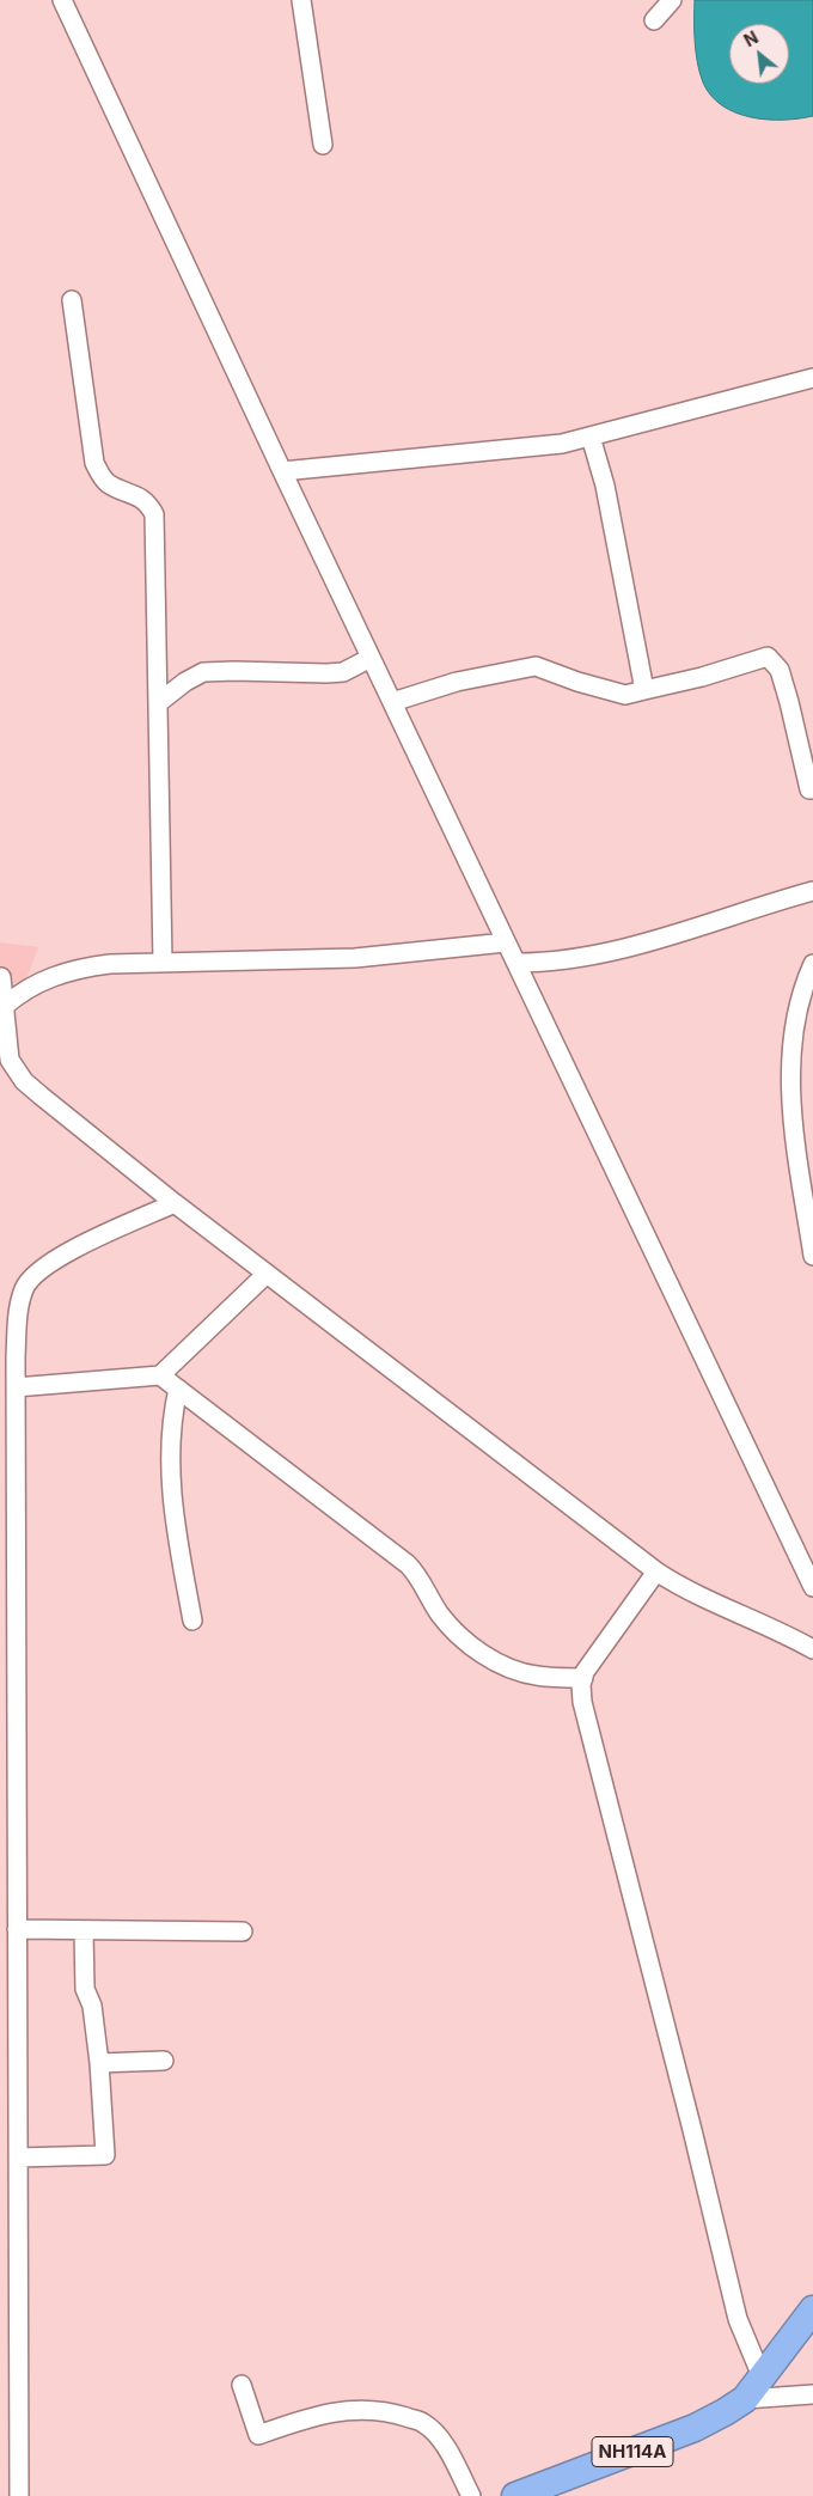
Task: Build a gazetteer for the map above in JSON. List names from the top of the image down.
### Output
{
  "streets": {
    "highway": ["NH114A"]
  },
  "north": "top left"
}
